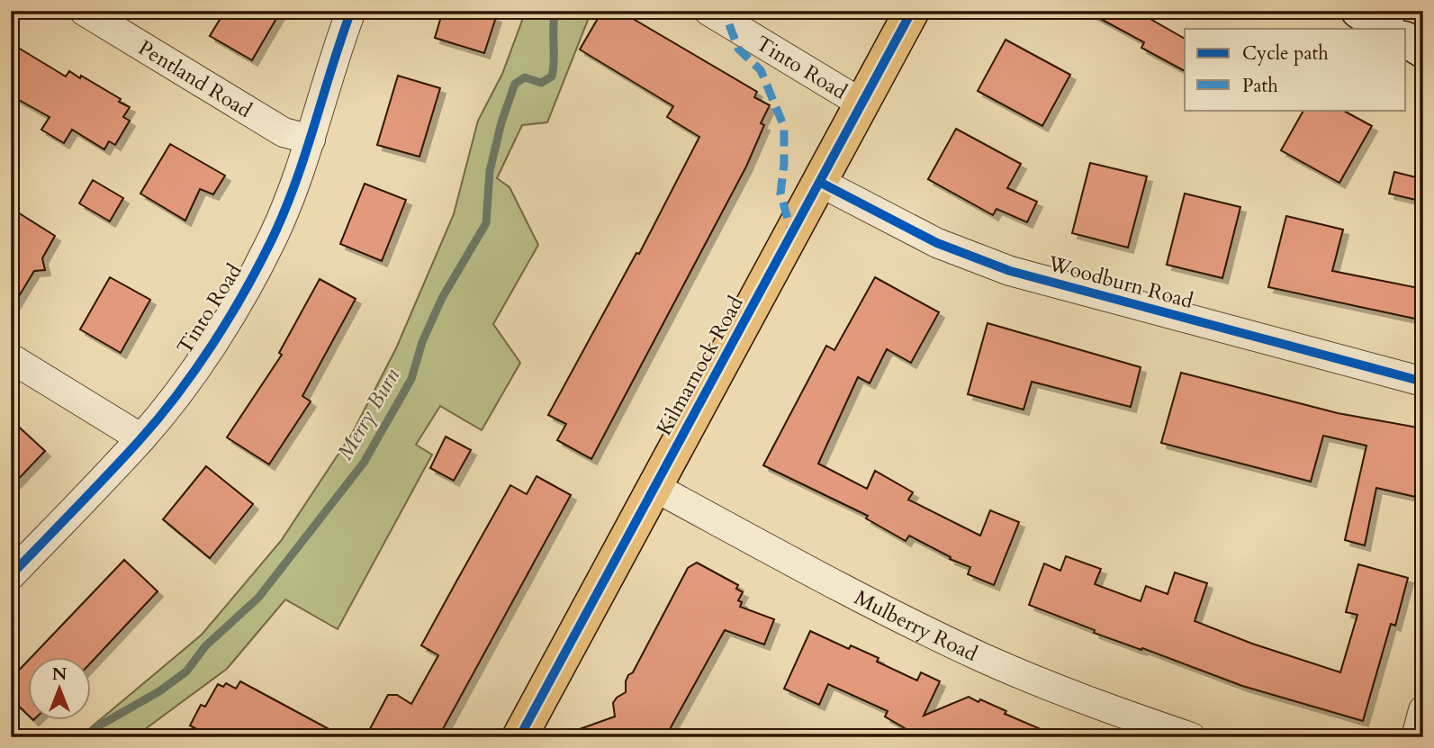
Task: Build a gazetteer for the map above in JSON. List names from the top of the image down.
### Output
{
  "streets": {
    "main road": ["Kilmarnock Road"],
    "street": [
      "Tinto Road",
      "Pentland Road",
      "Woodburn Road",
      "Mulberry Road"
    ]
  },
  "crossings": [
    ["Tinto Road", "Pentland Road"],
    ["Tinto Road", "Kilmarnock Road"],
    ["Woodburn Road", "Kilmarnock Road"],
    ["Kilmarnock Road", "Mulberry Road"]
  ],
  "water": ["Merry Burn"],
  "legend": ["Cycle path", "Path"],
  "north": "top"
}
